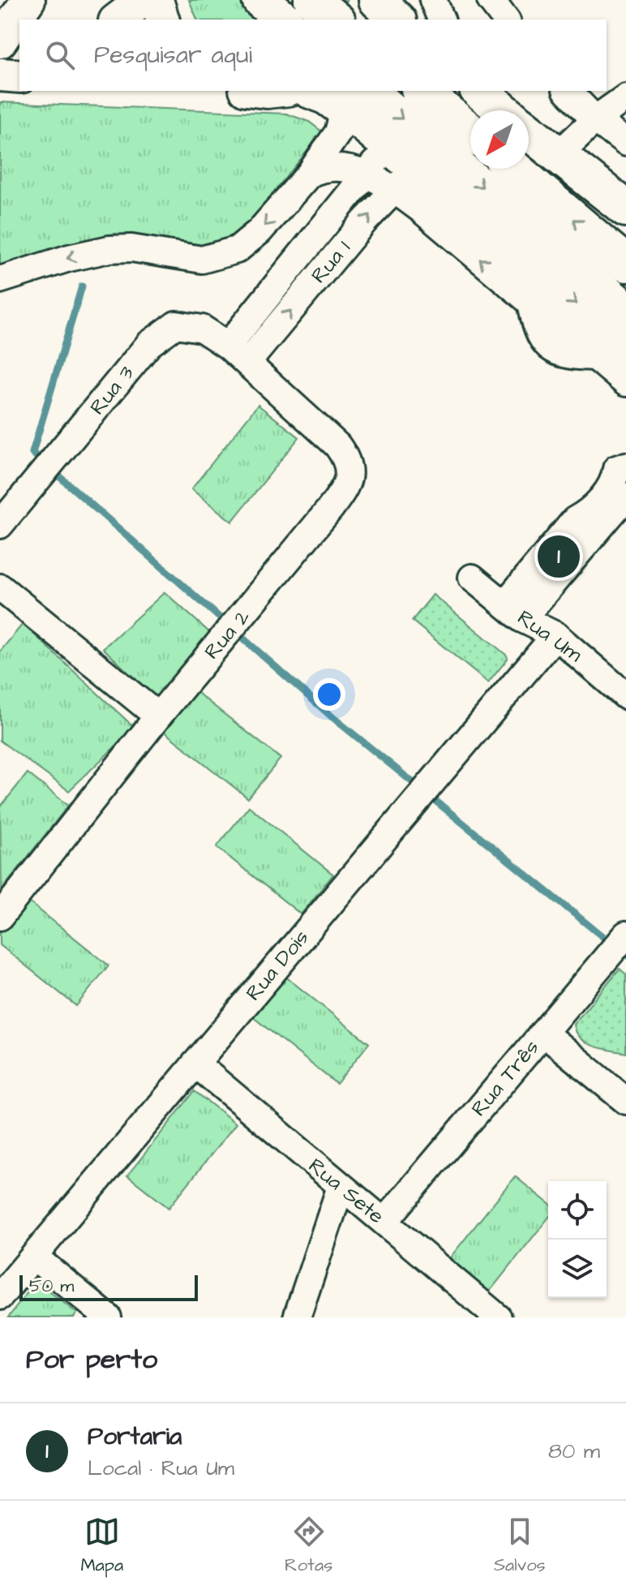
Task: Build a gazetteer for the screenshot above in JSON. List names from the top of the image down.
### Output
{
  "streets": {
    "street": [
      "Rua 1",
      "Rua 3",
      "Rua 2",
      "Rua Um",
      "Rua Dois",
      "Rua Três",
      "Rua Sete"
    ]
  },
  "crossings": [
    ["Rua 1", "Rua 3"],
    ["Rua 1", "Rua 2"],
    ["Rua 3", "Rua 2"],
    ["Rua Um", "Rua Dois"],
    ["Rua Dois", "Rua Sete"],
    ["Rua Três", "Rua Sete"]
  ],
  "scale_bar": "50 m",
  "north": "bottom left",
  "page": {
    "search": "Pesquisar aqui",
    "pins": "1",
    "scale": "50 m",
    "heading": "Por perto",
    "list": [
      {
        "mark": "1",
        "name": "Portaria",
        "note": "Local · Rua Um",
        "value": "80 m"
      }
    ],
    "nav": ["Mapa", "Rotas", "Salvos"]
  }
}
